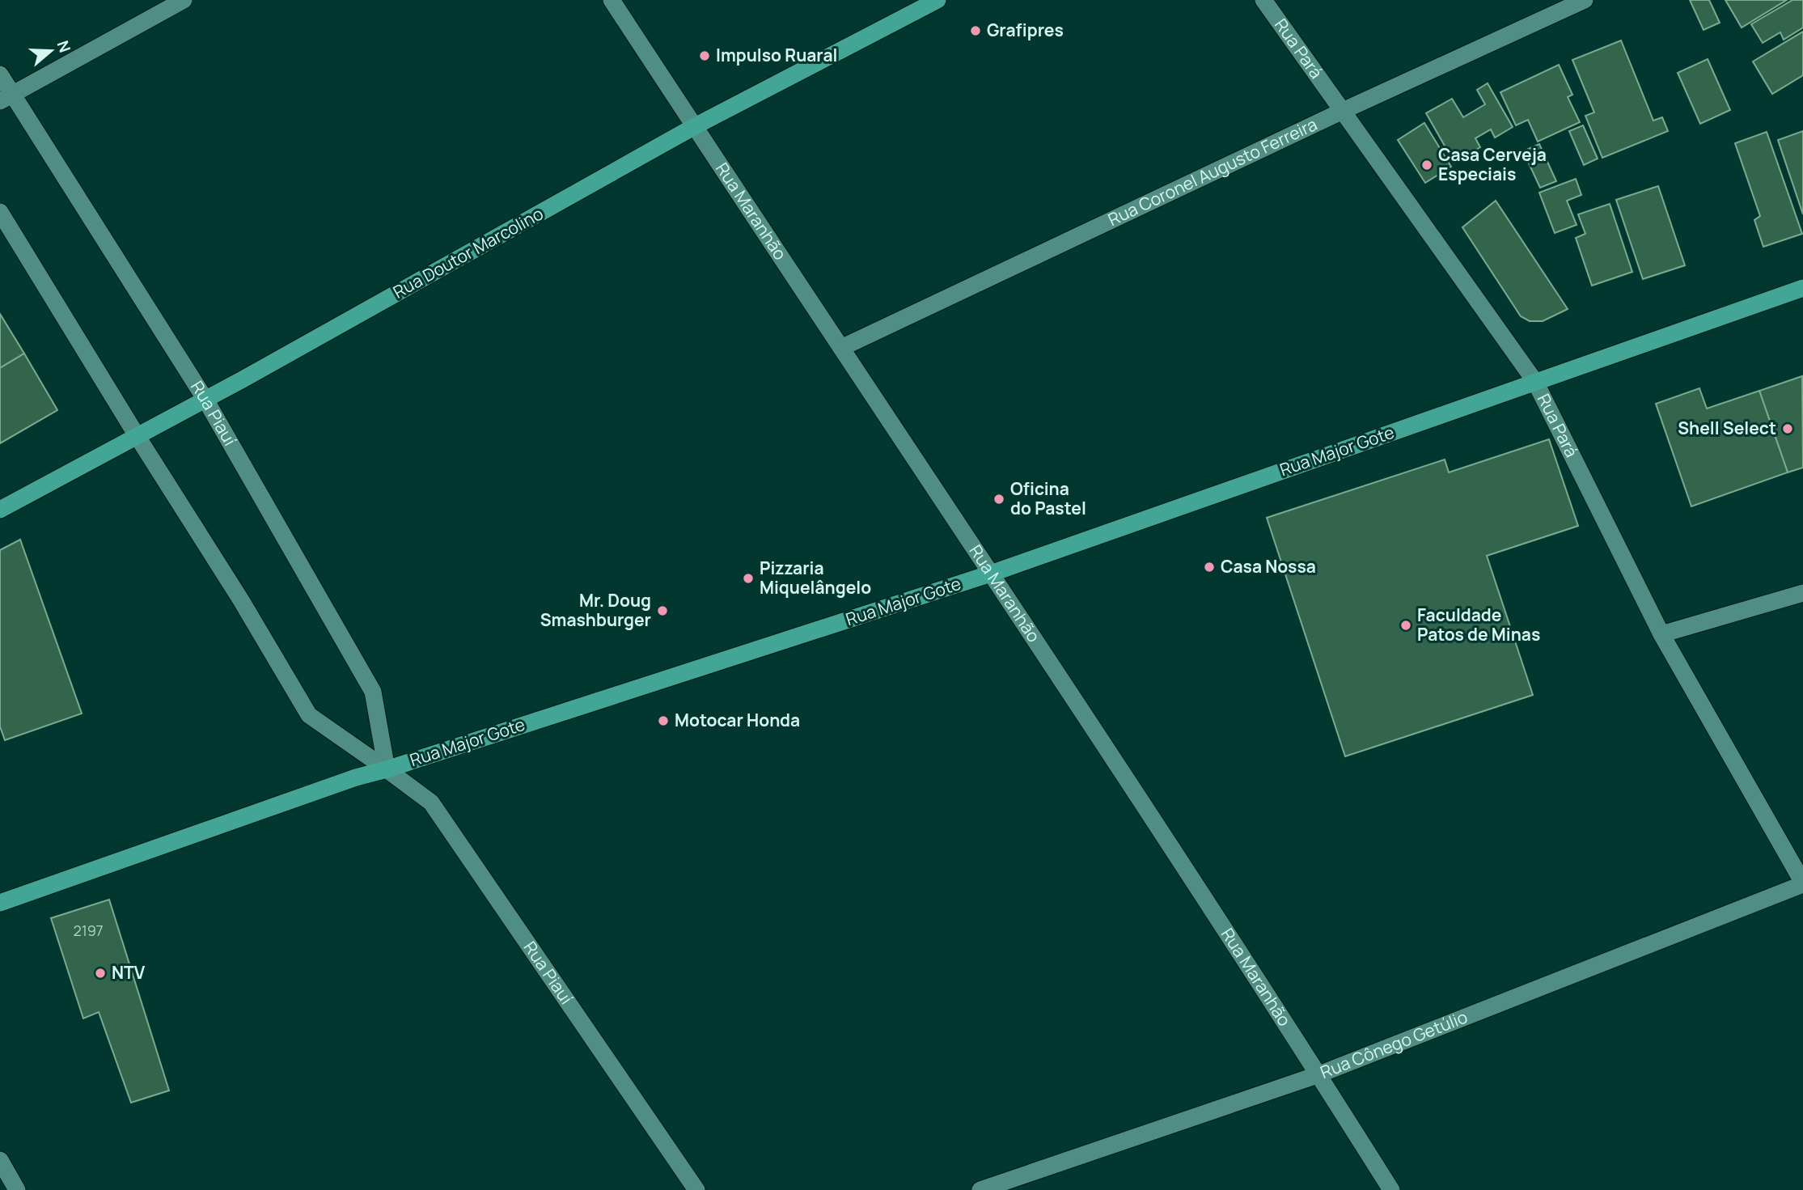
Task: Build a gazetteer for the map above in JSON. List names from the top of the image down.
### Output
{
  "streets": {
    "main road": ["Rua Doutor Marcolino", "Rua Major Gote"],
    "street": [
      "Rua Pará",
      "Rua Coronel Augusto Ferreira",
      "Rua Maranhão",
      "Rua Piauí",
      "Rua Cônego Getúlio"
    ]
  },
  "crossings": [
    ["Rua Pará", "Rua Coronel Augusto Ferreira"],
    ["Rua Pará", "Rua Major Gote"],
    ["Rua Pará", "Rua Cônego Getúlio"],
    ["Rua Coronel Augusto Ferreira", "Rua Maranhão"],
    ["Rua Maranhão", "Rua Doutor Marcolino"],
    ["Rua Maranhão", "Rua Major Gote"],
    ["Rua Maranhão", "Rua Cônego Getúlio"],
    ["Rua Doutor Marcolino", "Rua Piauí"],
    ["Rua Piauí", "Rua Major Gote"]
  ],
  "places": [
    "Grafipres",
    "Impulso Ruaral",
    "Casa Cerveja Especiais",
    "Shell Select",
    "Oficina do Pastel",
    "Casa Nossa",
    "Pizzaria Miquelângelo",
    "Mr. Doug Smashburger",
    "Faculdade Patos de Minas",
    "Motocar Honda",
    "NTV"
  ],
  "house_numbers": ["2197"],
  "north": "right"
}
